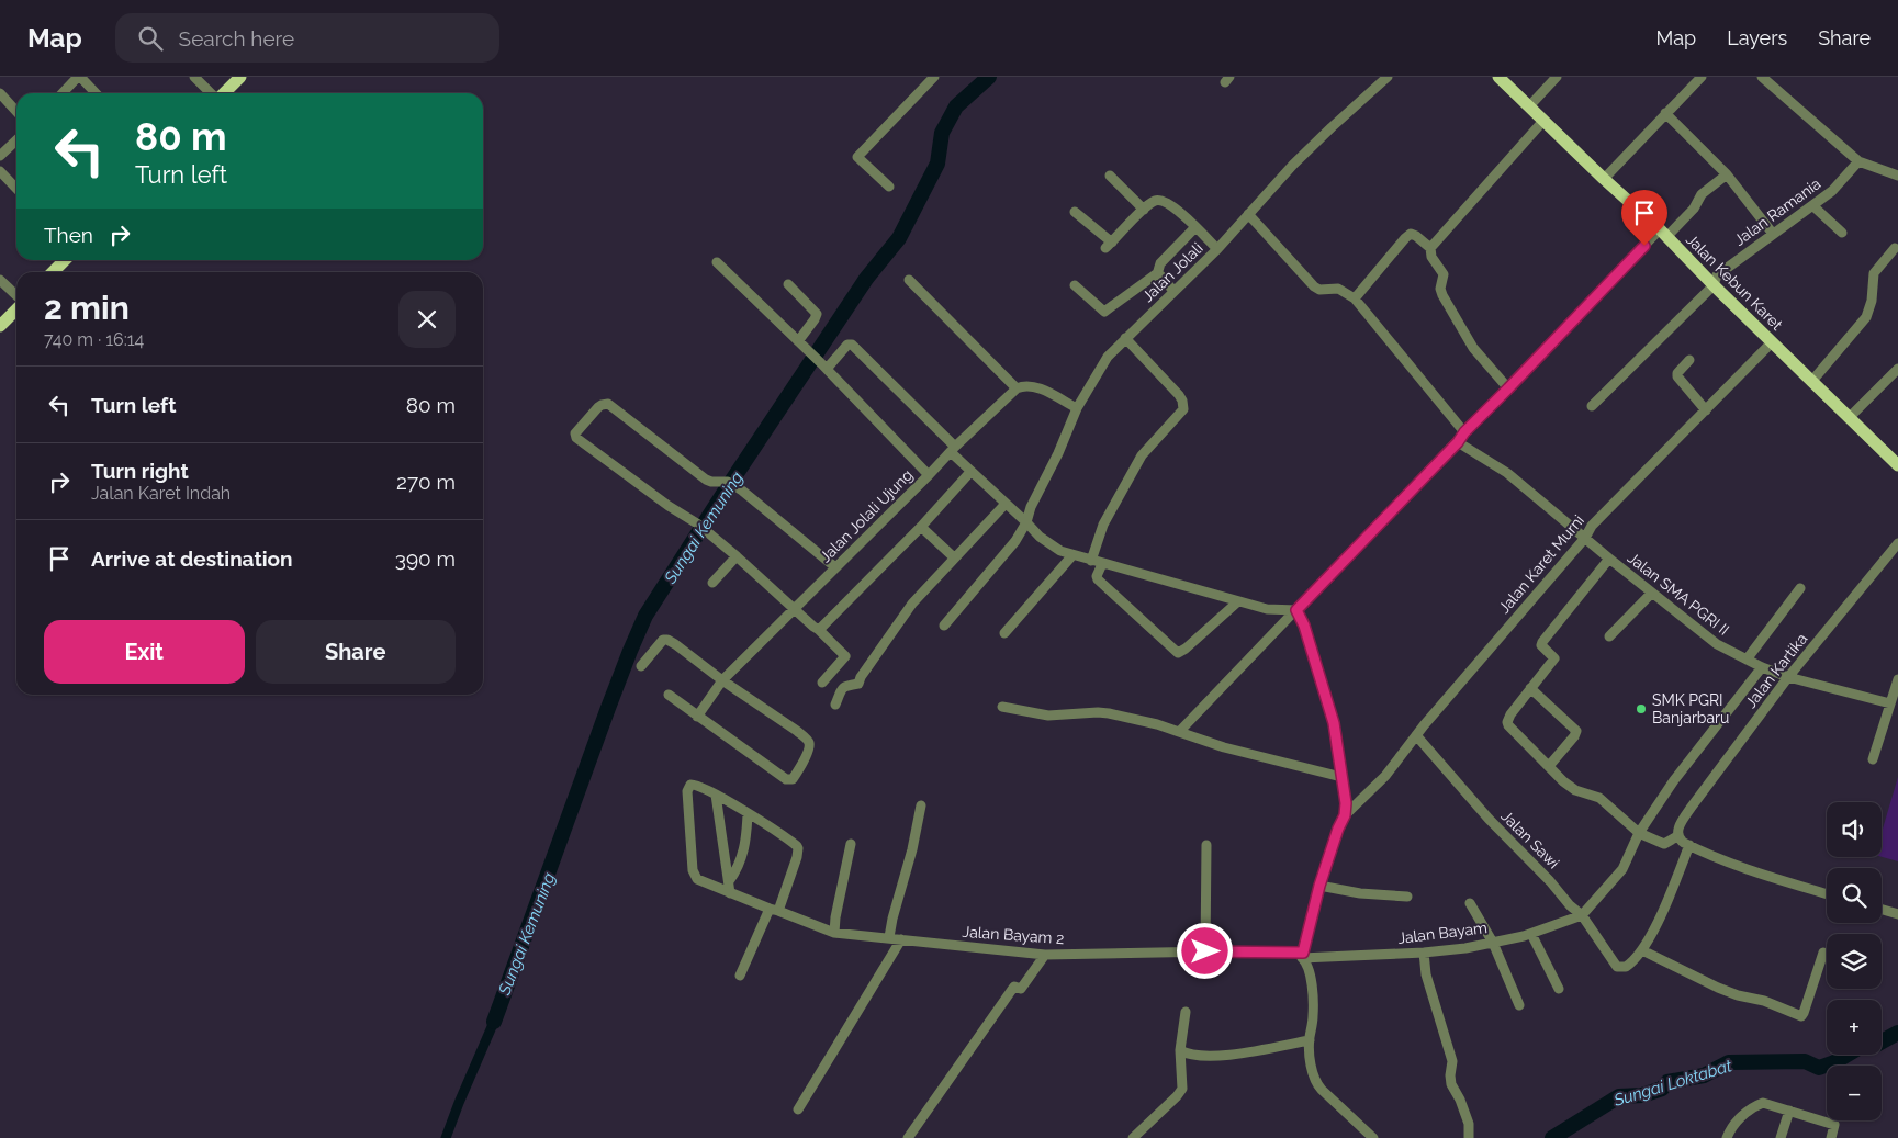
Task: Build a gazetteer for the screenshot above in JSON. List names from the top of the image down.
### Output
{
  "streets": {
    "main road": ["Jalan Kebun Karet"],
    "street": [
      "Jalan Ramania",
      "Jalan Jolali",
      "Jalan Jolali Ujung",
      "Jalan Karet Murni",
      "Jalan SMA PGRI II",
      "Jalan Kartika",
      "Jalan Sawi",
      "Jalan Bayam",
      "Jalan Bayam 2"
    ]
  },
  "crossings": [
    ["Jalan Ramania", "Jalan Kebun Karet"],
    ["Jalan Kebun Karet", "Jalan Karet Murni"],
    ["Jalan Karet Murni", "Jalan SMA PGRI II"],
    ["Jalan Karet Murni", "Jalan Sawi"],
    ["Jalan SMA PGRI II", "Jalan Kartika"],
    ["Jalan Sawi", "Jalan Bayam"],
    ["Jalan Bayam", "Jalan Bayam 2"]
  ],
  "water": ["Sungai Kemuning", "Sungai Loktabat"],
  "places": ["SMK PGRI Banjarbaru"],
  "page": {
    "header": "Map",
    "search": "Search here",
    "nav": ["Map", "Layers", "Share"],
    "turn": ["80 m", "Turn left"],
    "then": "Then",
    "heading": ["2 min", "740 m · 16:14"],
    "list": [
      {
        "name": "Turn left",
        "value": "80 m"
      },
      {
        "name": "Turn right",
        "note": "Jalan Karet Indah",
        "value": "270 m"
      },
      {
        "name": "Arrive at destination",
        "value": "390 m"
      }
    ],
    "buttons": ["Exit", "Share"],
    "map_buttons": ["+", "−"]
  }
}
